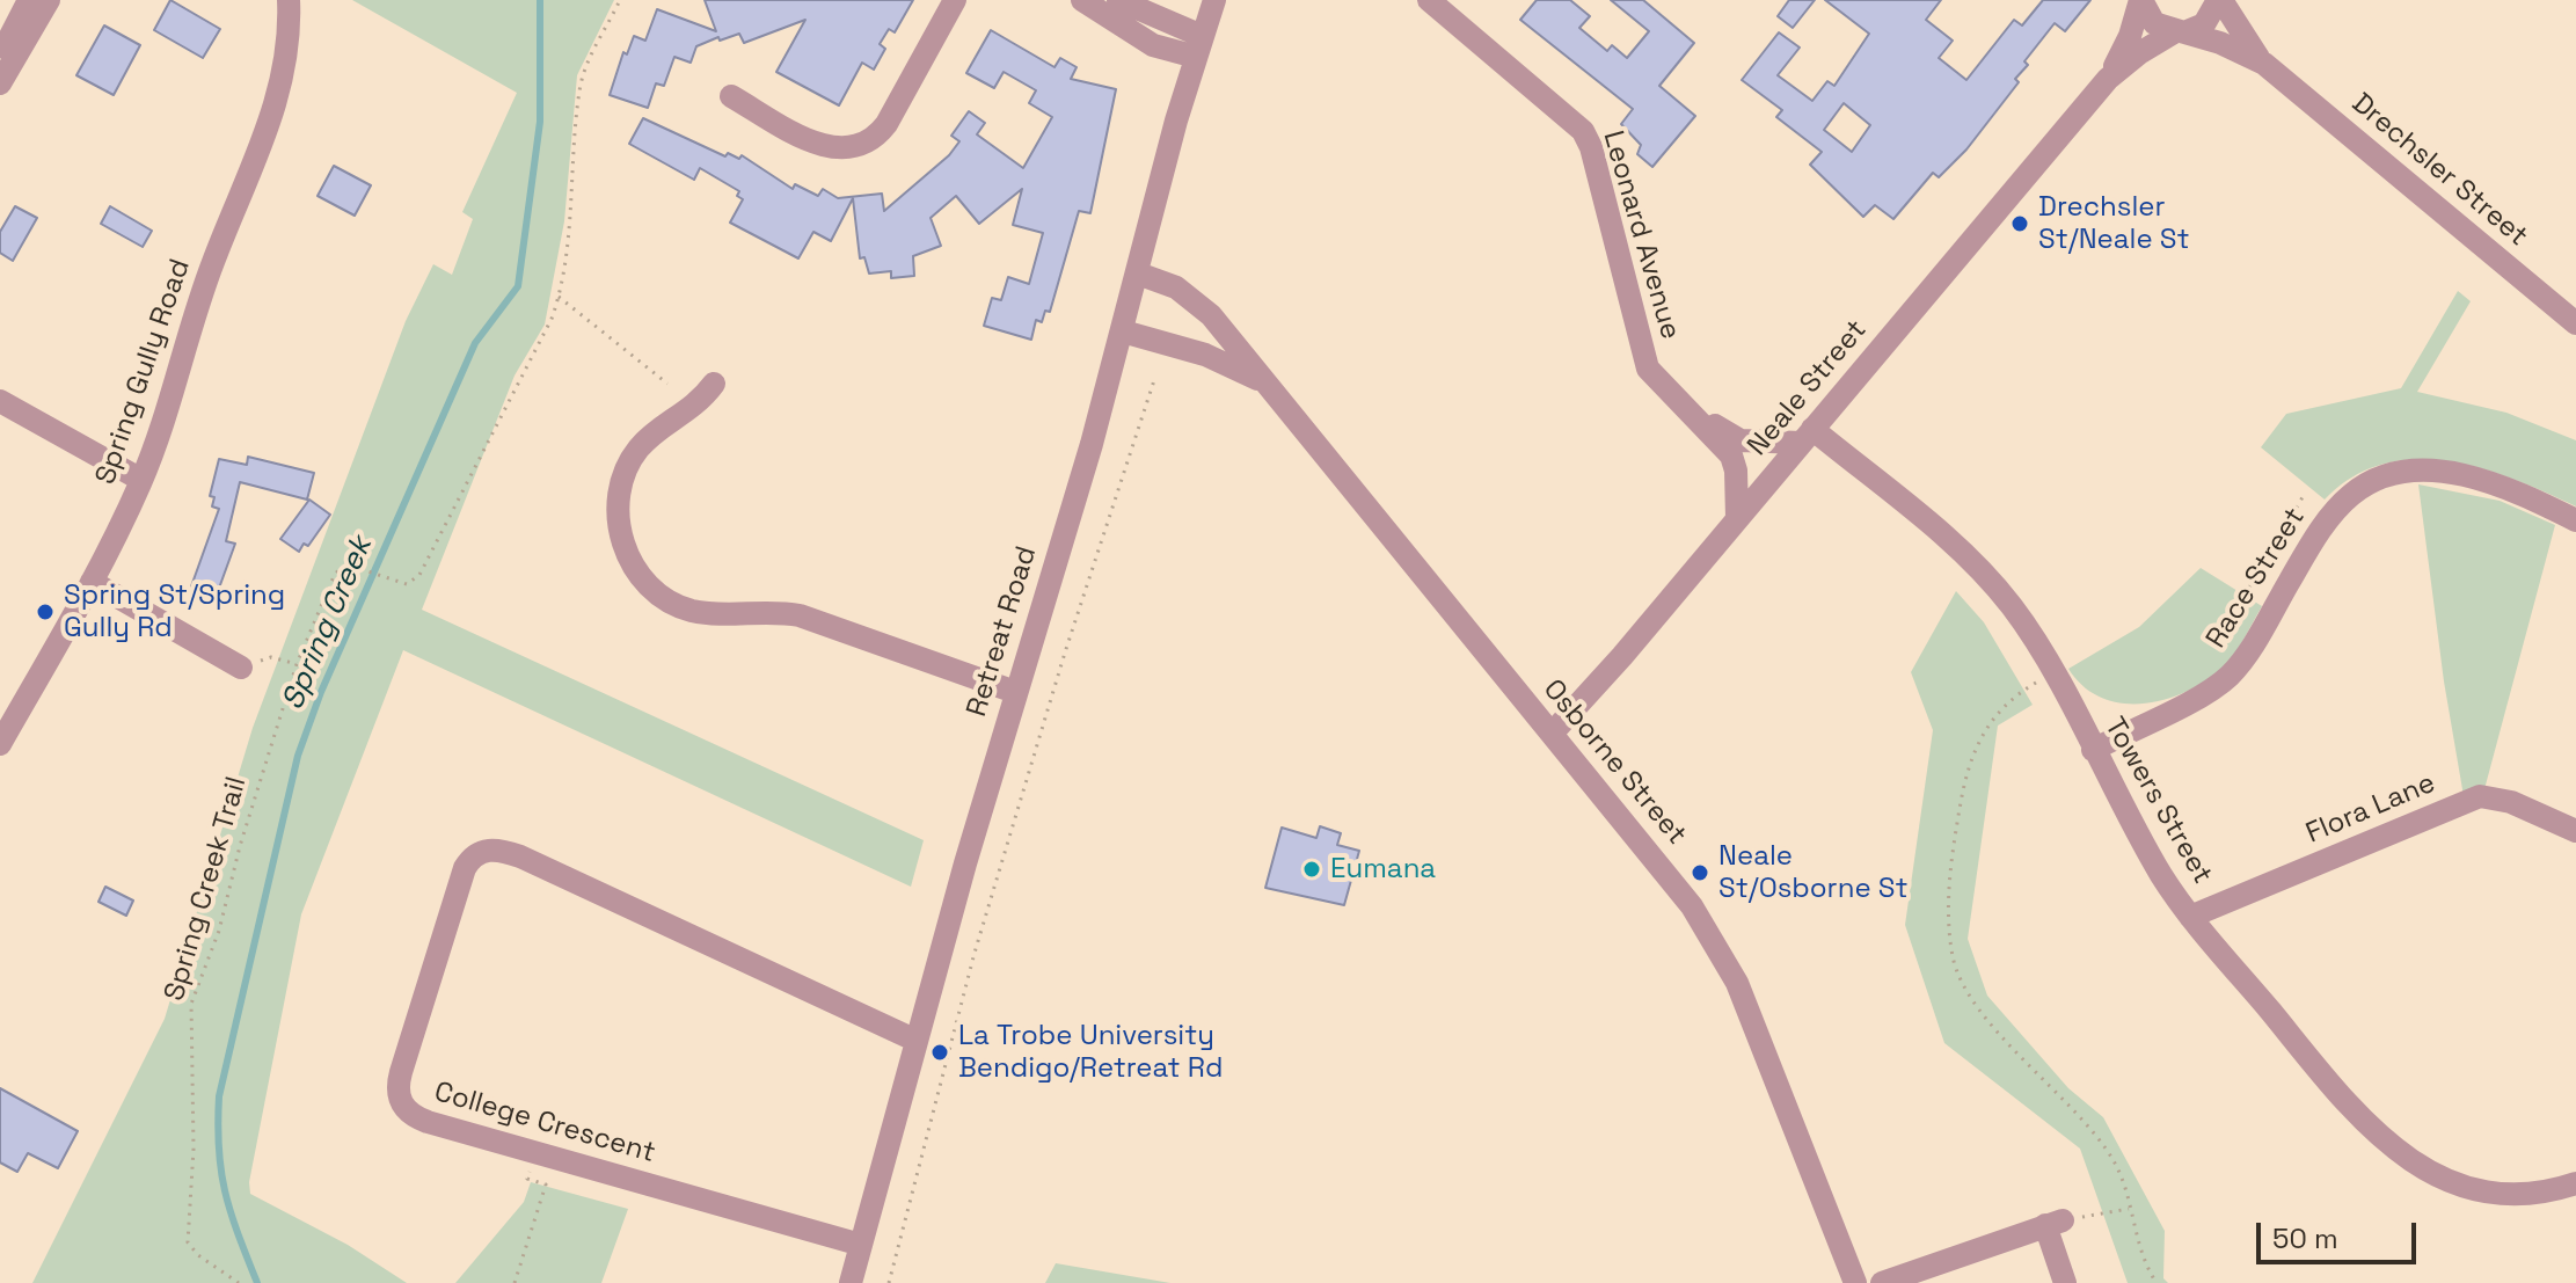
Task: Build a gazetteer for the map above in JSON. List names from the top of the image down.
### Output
{
  "streets": {
    "street": [
      "Drechsler Street",
      "Leonard Avenue",
      "Spring Gully Road",
      "Neale Street",
      "Race Street",
      "Retreat Road",
      "Osborne Street",
      "Towers Street",
      "Flora Lane",
      "College Crescent"
    ],
    "path": ["Spring Creek Trail"]
  },
  "crossings": [
    ["Drechsler Street", "Neale Street"],
    ["Leonard Avenue", "Neale Street"],
    ["Leonard Avenue", "Towers Street"],
    ["Neale Street", "Osborne Street"],
    ["Neale Street", "Towers Street"],
    ["Race Street", "Towers Street"],
    ["Retreat Road", "Osborne Street"],
    ["Retreat Road", "College Crescent"],
    ["Towers Street", "Flora Lane"]
  ],
  "water": ["Spring Creek"],
  "places": [
    "Drechsler St/Neale St",
    "Spring St/Spring Gully Rd",
    "Eumana",
    "Neale St/Osborne St",
    "La Trobe University Bendigo/Retreat Rd"
  ],
  "scale_bar": "50 m"
}
